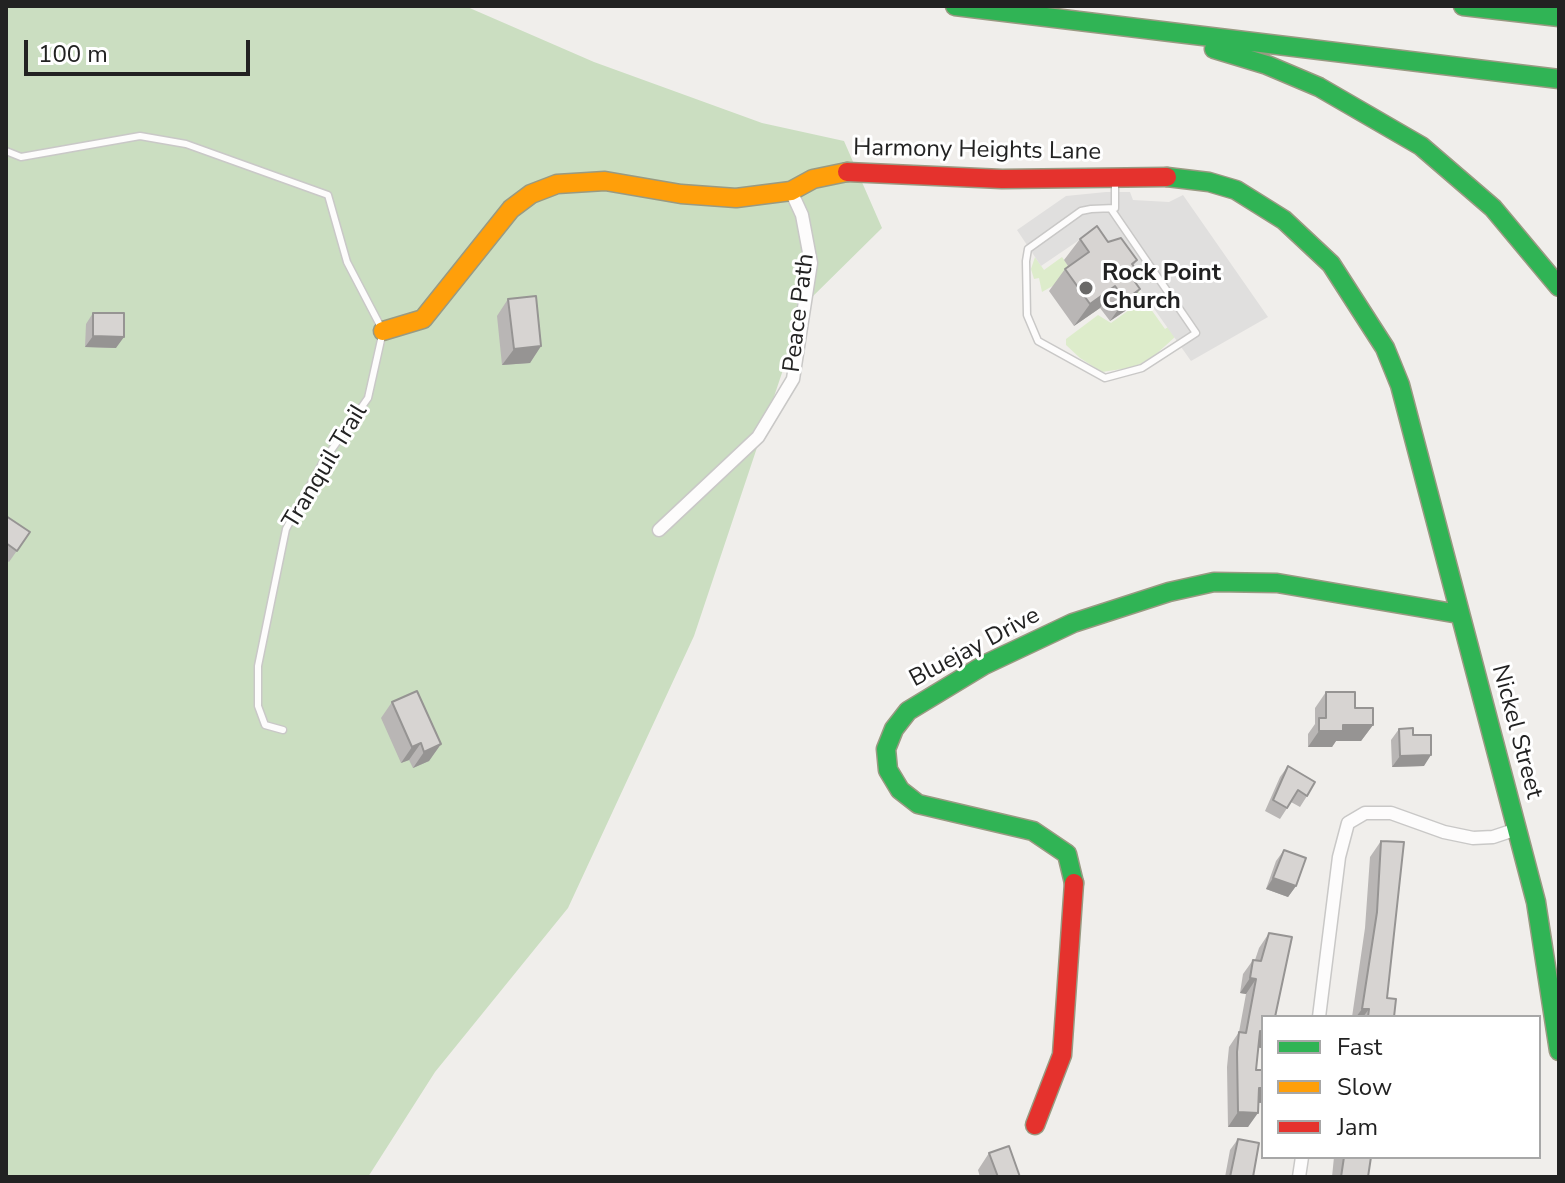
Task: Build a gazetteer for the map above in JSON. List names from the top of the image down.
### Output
{
  "streets": {
    "main road": ["Harmony Heights Lane", "Bluejay Drive", "Nickel Street"],
    "street": ["Peace Path"],
    "lane": ["Tranquil Trail"]
  },
  "crossings": [
    ["Harmony Heights Lane", "Peace Path"],
    ["Harmony Heights Lane", "Tranquil Trail"],
    ["Harmony Heights Lane", "Bluejay Drive"],
    ["Harmony Heights Lane", "Nickel Street"],
    ["Bluejay Drive", "Nickel Street"]
  ],
  "places": ["Rock Point Church"],
  "legend": ["Fast", "Slow", "Jam"],
  "scale_bar": "100 m"
}
